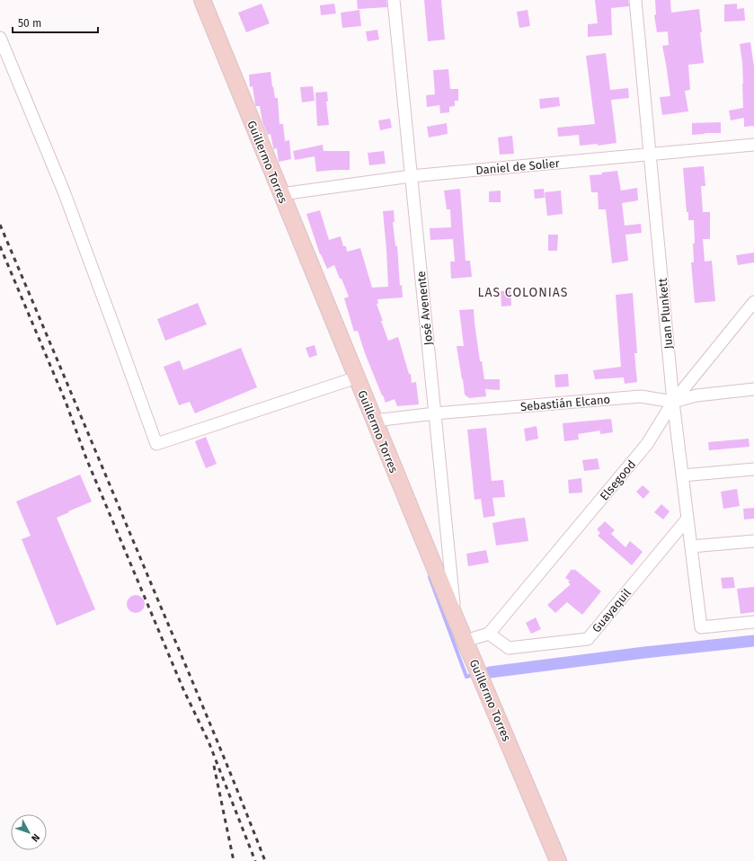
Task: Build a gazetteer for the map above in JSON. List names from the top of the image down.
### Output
{
  "streets": {
    "main road": ["Guillermo Torres"],
    "street": [
      "Daniel de Solier",
      "José Avenente",
      "Juan Plunkett",
      "Sebastián Elcano",
      "Elsegood",
      "Guayaquil"
    ]
  },
  "crossings": [
    ["Guillermo Torres", "Daniel de Solier"],
    ["Guillermo Torres", "José Avenente"],
    ["Guillermo Torres", "Sebastián Elcano"],
    ["Daniel de Solier", "José Avenente"],
    ["Daniel de Solier", "Juan Plunkett"],
    ["José Avenente", "Sebastián Elcano"],
    ["Juan Plunkett", "Sebastián Elcano"],
    ["Juan Plunkett", "Elsegood"],
    ["Juan Plunkett", "Guayaquil"],
    ["Sebastián Elcano", "Elsegood"],
    ["Elsegood", "Guayaquil"]
  ],
  "districts": ["LAS COLONIAS"],
  "scale_bar": "50 m",
  "north": "bottom right"
}
